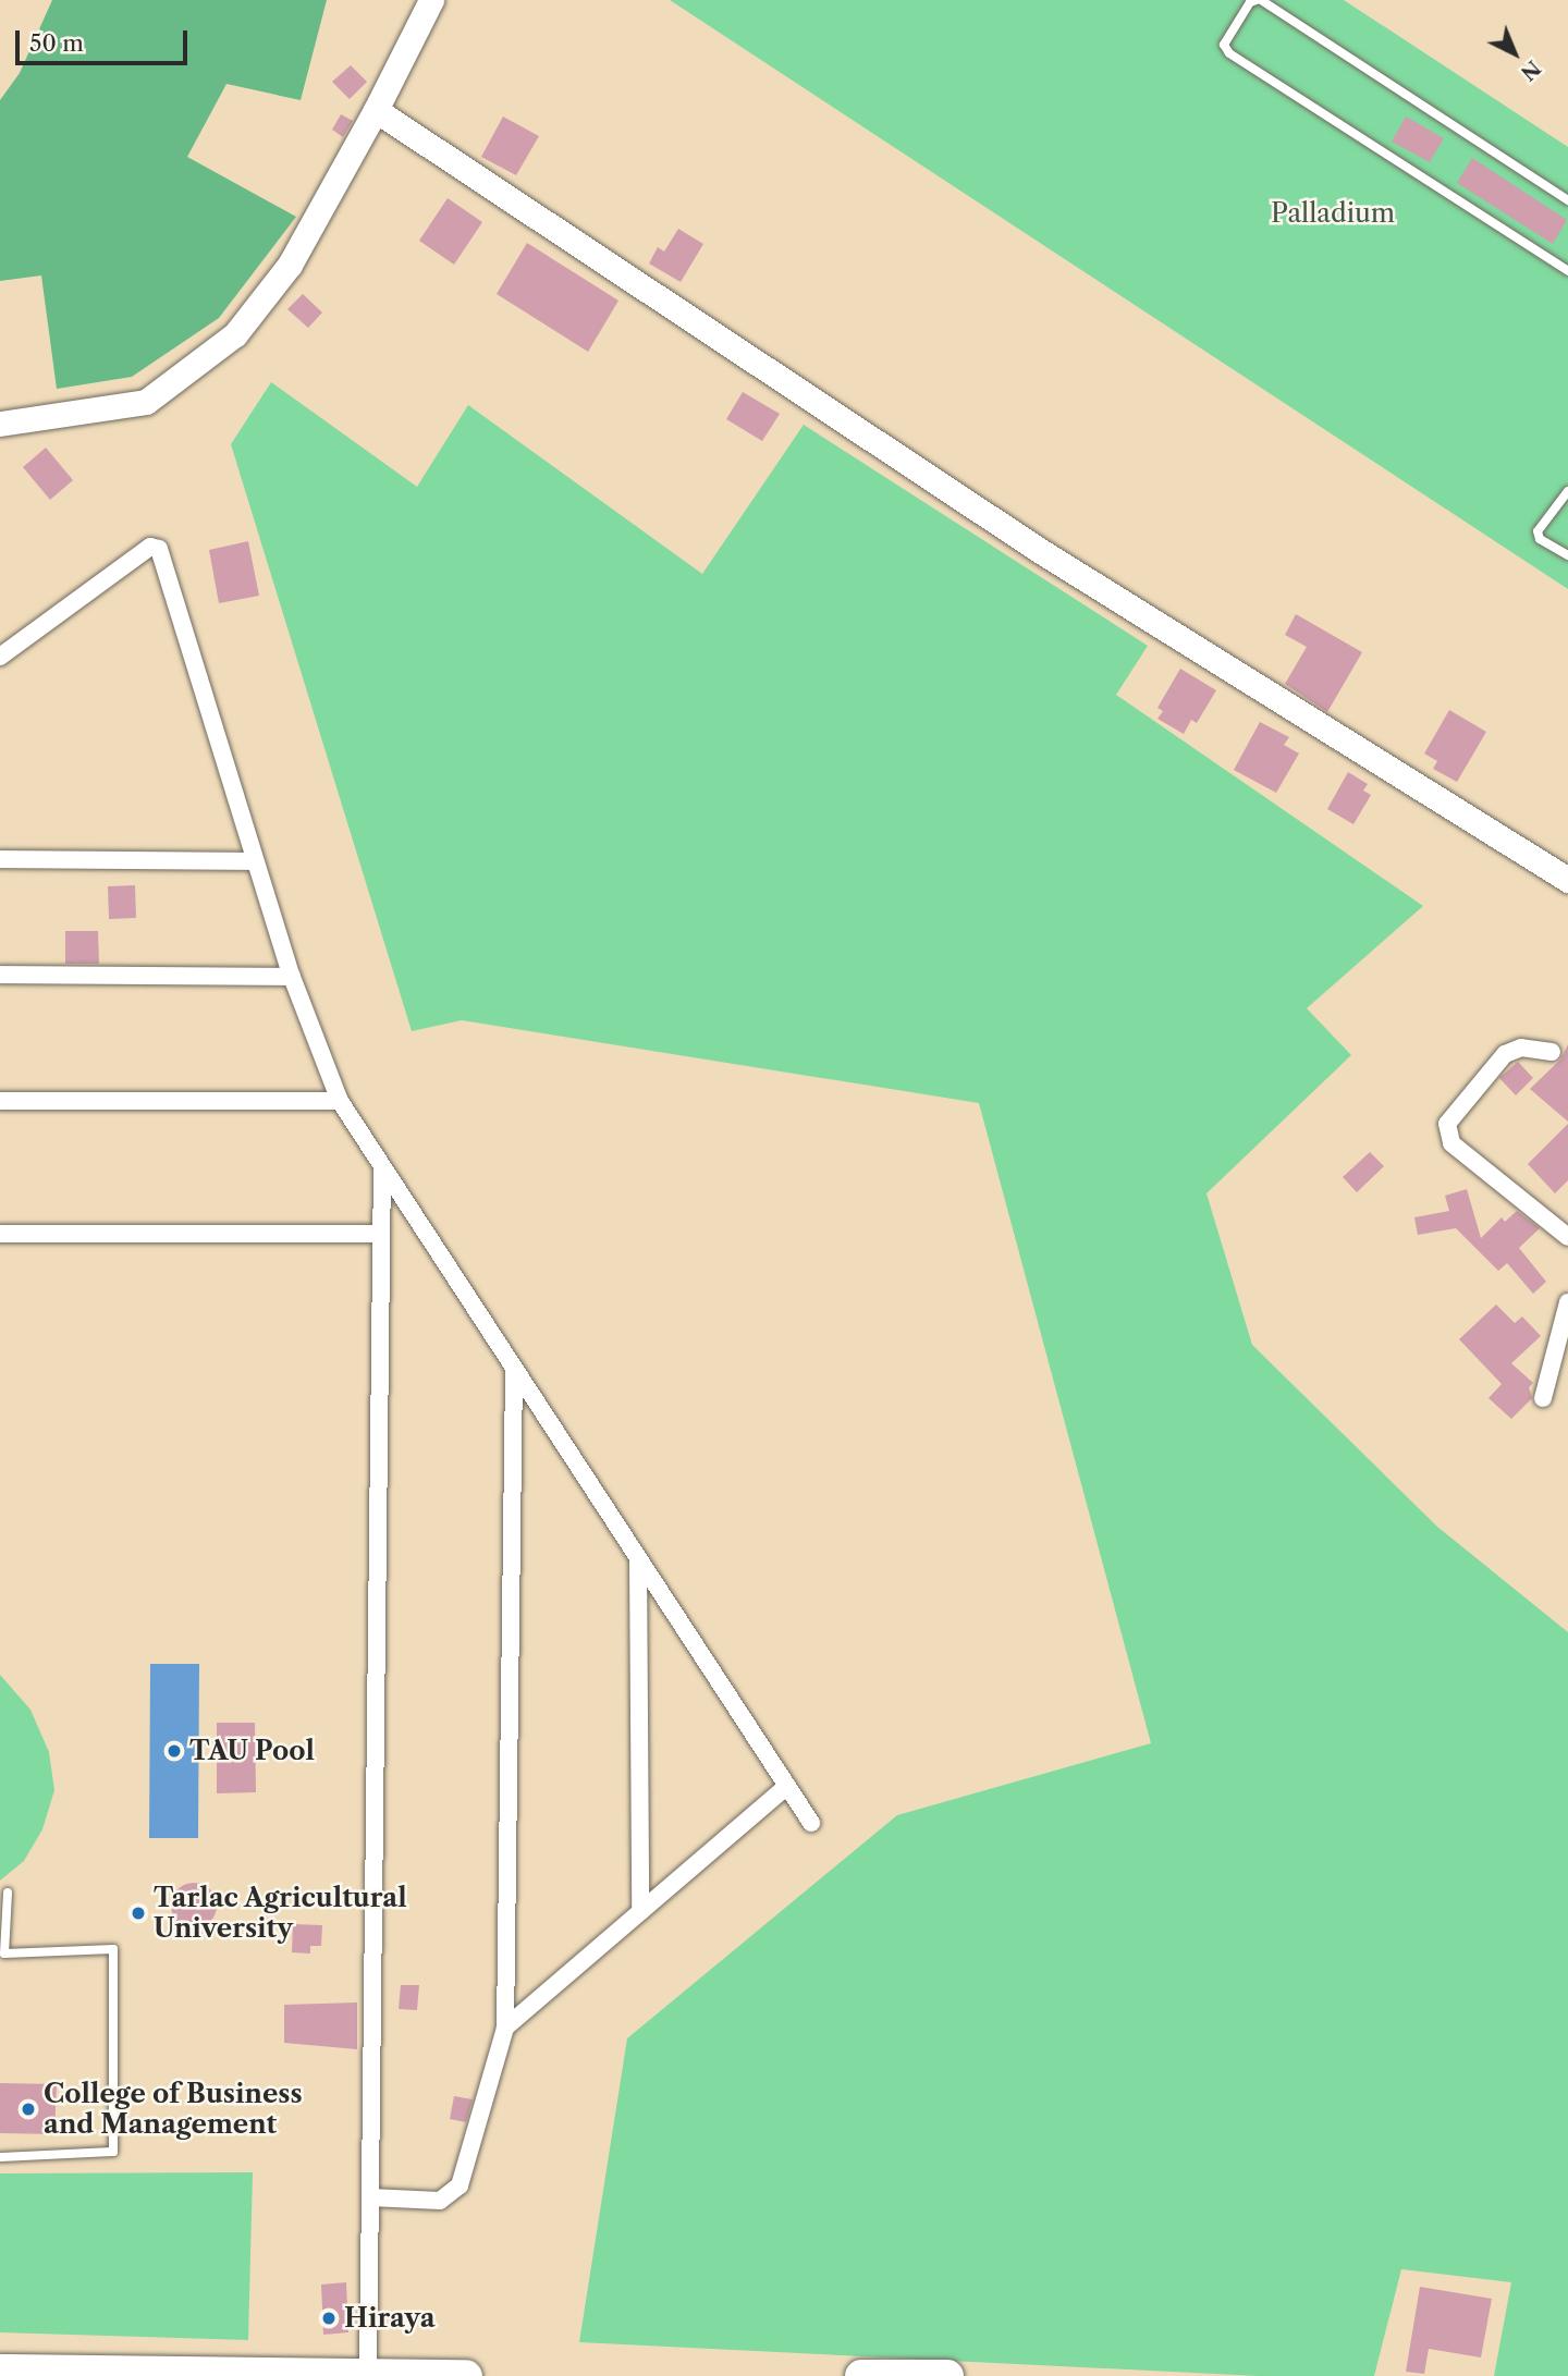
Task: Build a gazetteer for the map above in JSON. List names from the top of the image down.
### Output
{
  "parks": ["Palladium"],
  "places": [
    "TAU Pool",
    "Tarlac Agricultural University",
    "College of Business and Management",
    "Hiraya"
  ],
  "scale_bar": "50 m",
  "north": "bottom right"
}
